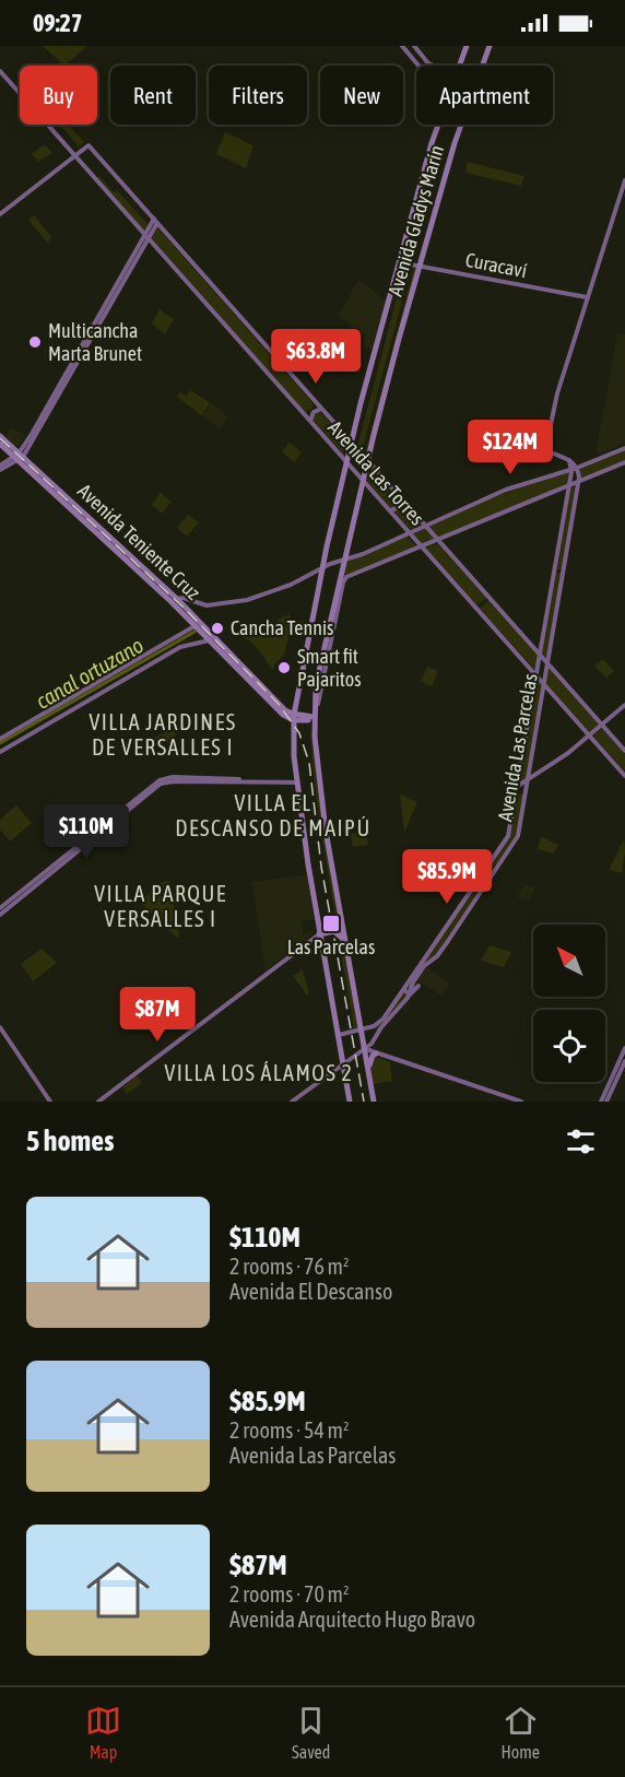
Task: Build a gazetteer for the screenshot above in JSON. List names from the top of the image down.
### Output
{
  "streets": {
    "main road": ["Avenida Gladys Marín", "Avenida Teniente Cruz"],
    "street": ["Curacaví", "Avenida Las Torres", "Avenida Las Parcelas"]
  },
  "crossings": [
    ["Avenida Gladys Marín", "Curacaví"],
    ["Avenida Gladys Marín", "Avenida Las Torres"],
    ["Avenida Gladys Marín", "Avenida Teniente Cruz"],
    ["Avenida Gladys Marín", "Avenida Las Parcelas"],
    ["Avenida Las Torres", "Avenida Las Parcelas"]
  ],
  "districts": [
    "VILLA JARDINES DE VERSALLES I",
    "VILLA EL DESCANSO DE MAIPÚ",
    "VILLA PARQUE VERSALLES I",
    "VILLA LOS ÁLAMOS 2"
  ],
  "water": ["canal ortuzano"],
  "places": {
    "other": ["Multicancha Marta Brunet", "Cancha Tennis", "Smart fit Pajaritos"],
    "transit": ["Las Parcelas"]
  },
  "north": "top left",
  "page": {
    "status": "09:27",
    "chip": [
      "Buy",
      "Rent",
      "Filters",
      "New",
      "Apartment"
    ],
    "price": [
      "$63.8M",
      "$124M",
      "$110M",
      "$85.9M",
      "$87M"
    ],
    "heading": "5 homes",
    "list": [
      {
        "name": "$110M",
        "note": "2 rooms · 76 m² · Avenida El Descanso"
      },
      {
        "name": "$85.9M",
        "note": "2 rooms · 54 m² · Avenida Las Parcelas"
      },
      {
        "name": "$87M",
        "note": "2 rooms · 70 m² · Avenida Arquitecto Hugo Bravo"
      }
    ],
    "tabs": ["Map", "Saved", "Home"]
  }
}
